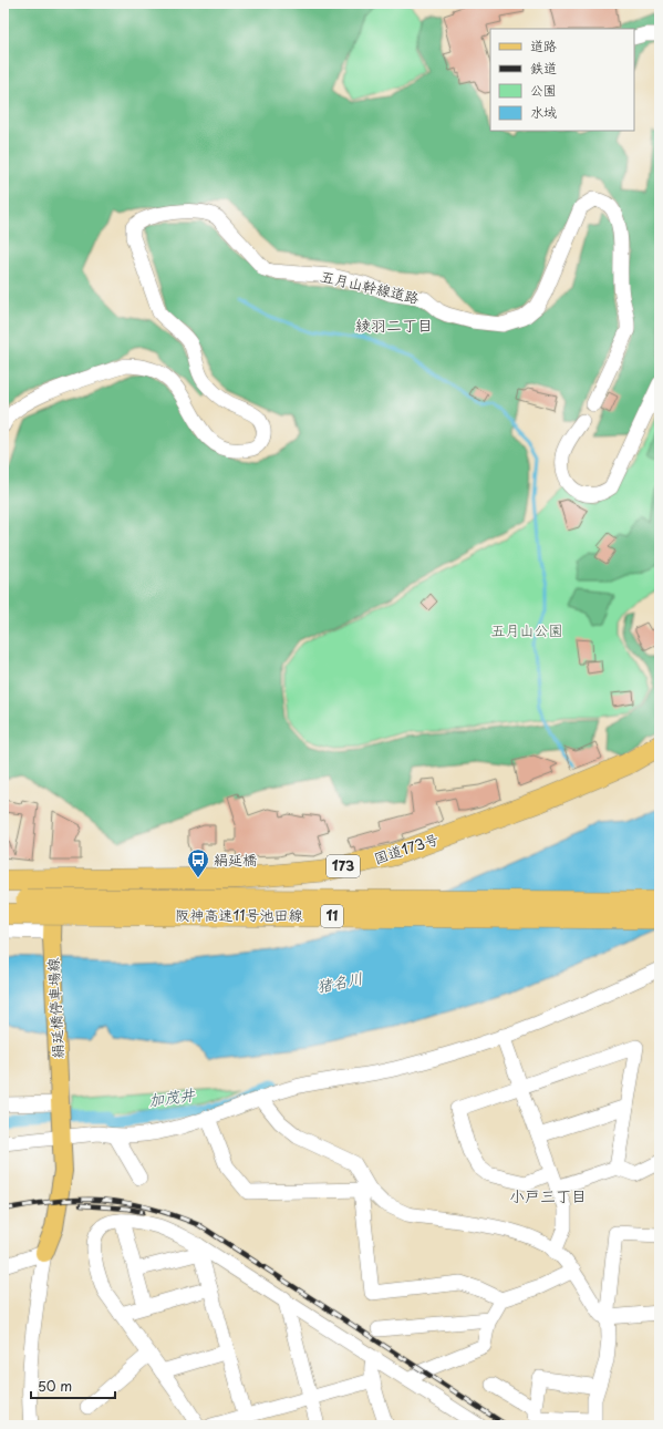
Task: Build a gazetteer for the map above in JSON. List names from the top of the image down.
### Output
{
  "streets": {
    "highway": [
      "国道173号",
      "173",
      "阪神高速11号池田線",
      "11"
    ],
    "main road": ["絹延橋停車場線"],
    "street": ["五月山幹線道路"]
  },
  "crossings": [
    ["国道173号", "絹延橋停車場線"]
  ],
  "districts": ["綾羽二丁目", "小戸三丁目"],
  "water": ["猪名川", "加茂井"],
  "parks": ["五月山公園"],
  "places": {
    "bus stop": ["絹延橋"]
  },
  "legend": [
    "道路",
    "鉄道",
    "公園",
    "水域"
  ],
  "scale_bar": "50 m"
}
